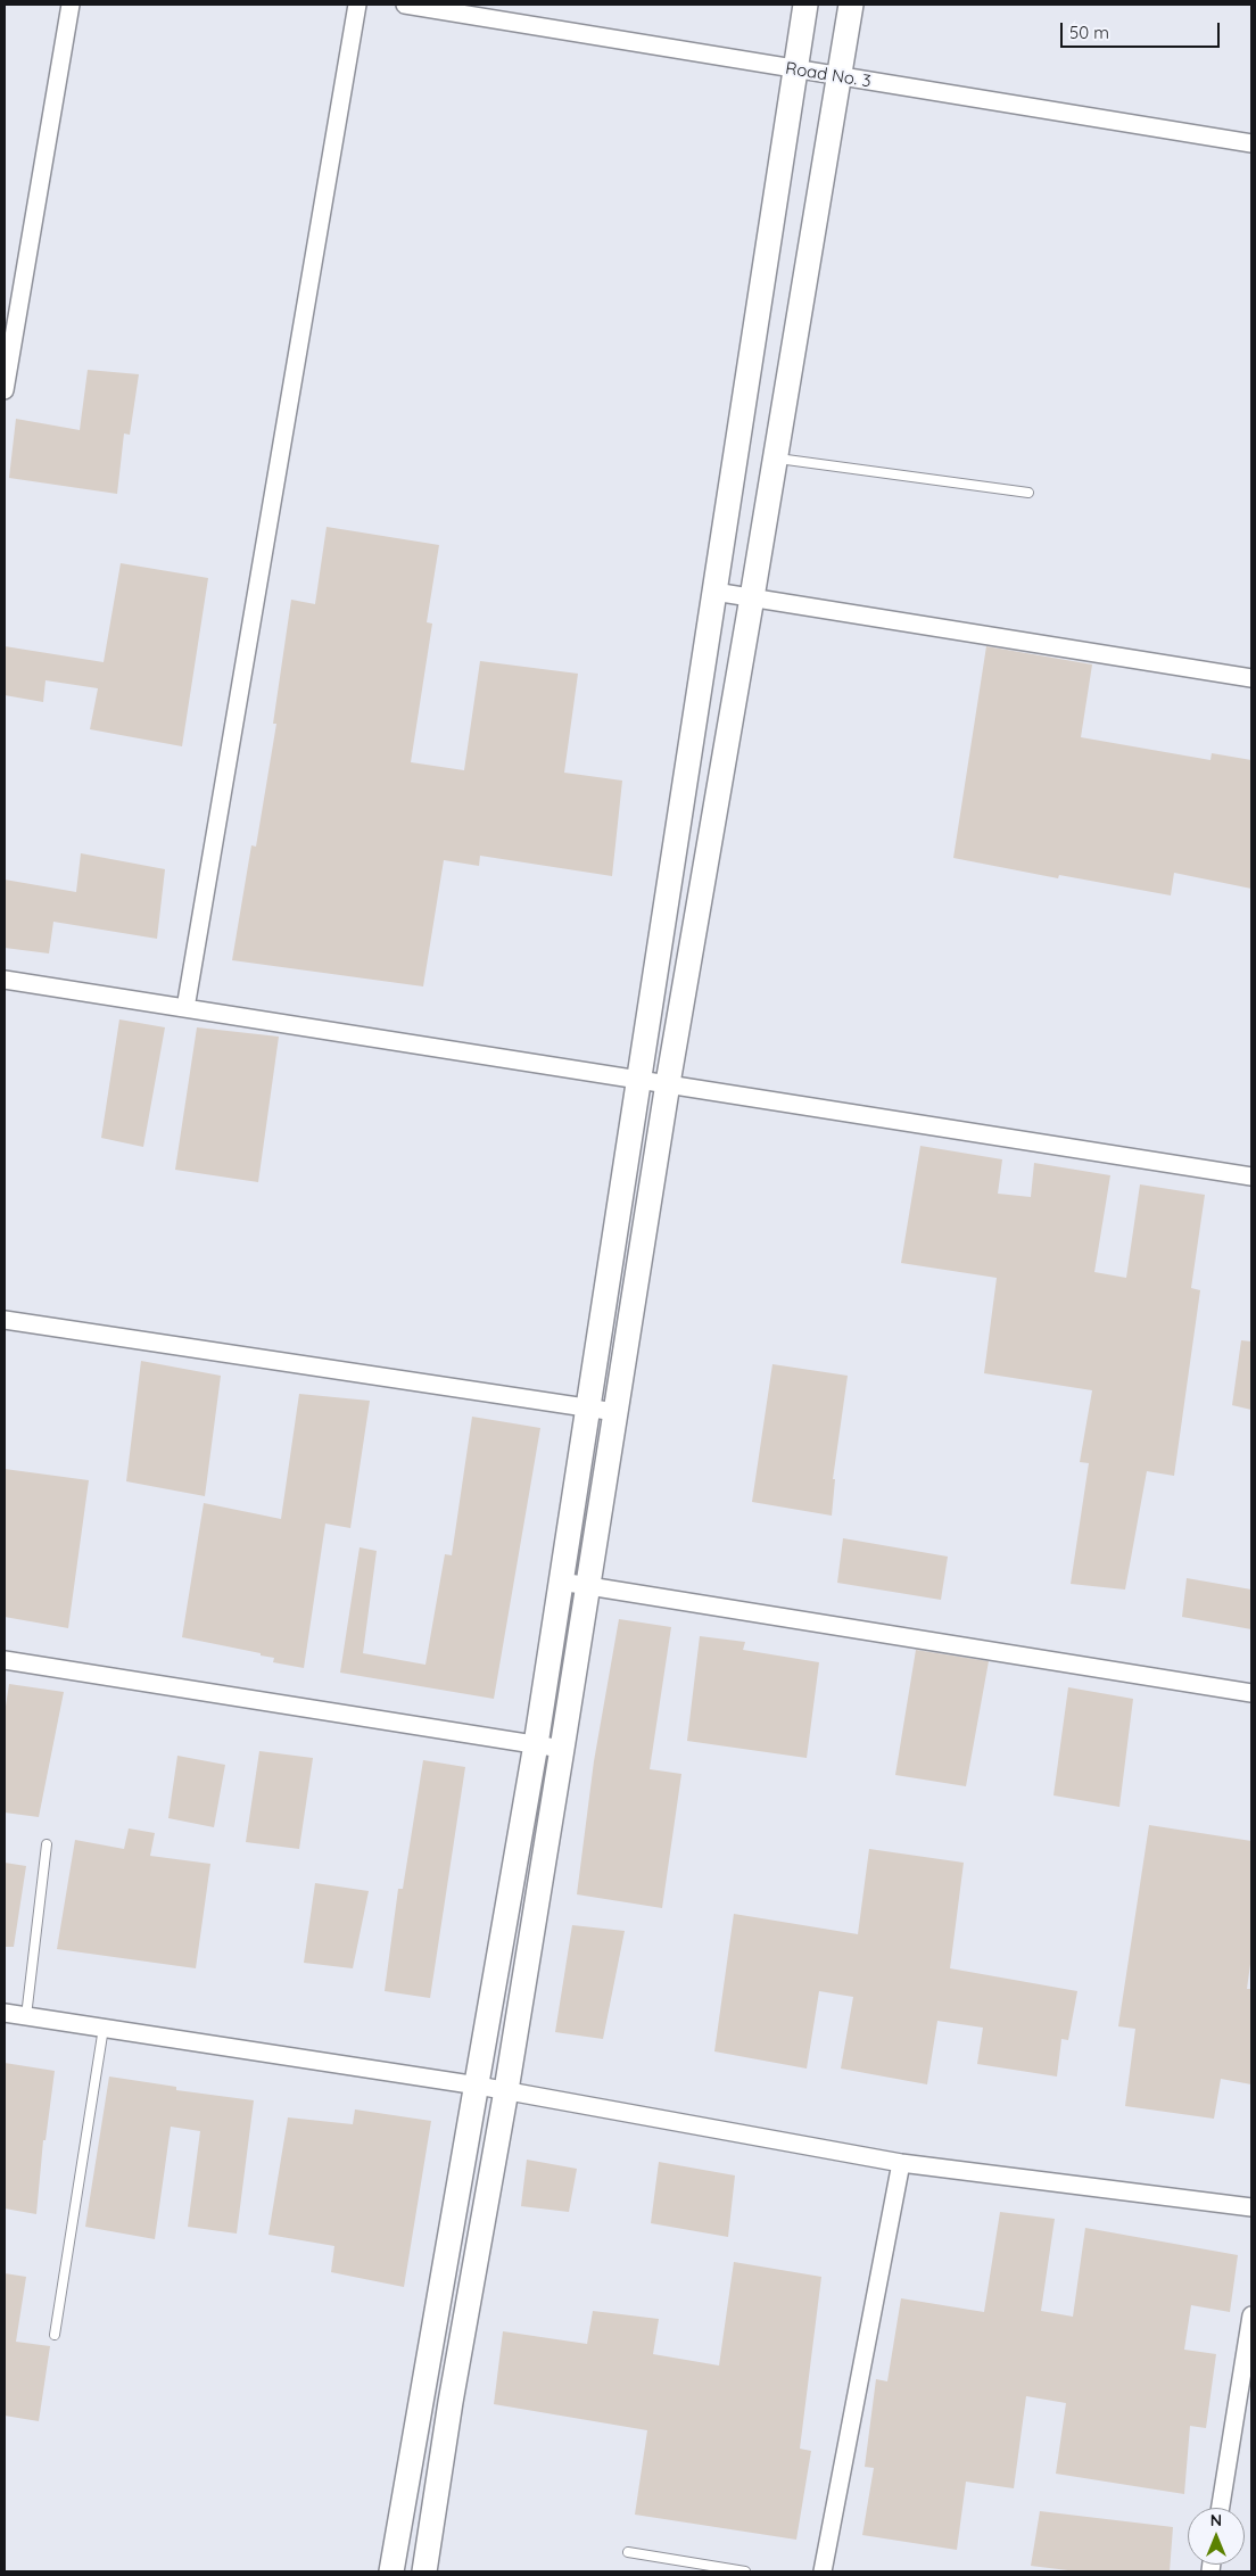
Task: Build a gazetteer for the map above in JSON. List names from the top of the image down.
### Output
{
  "streets": {
    "street": ["Road No. 3"]
  },
  "scale_bar": "50 m",
  "north": "top"
}
